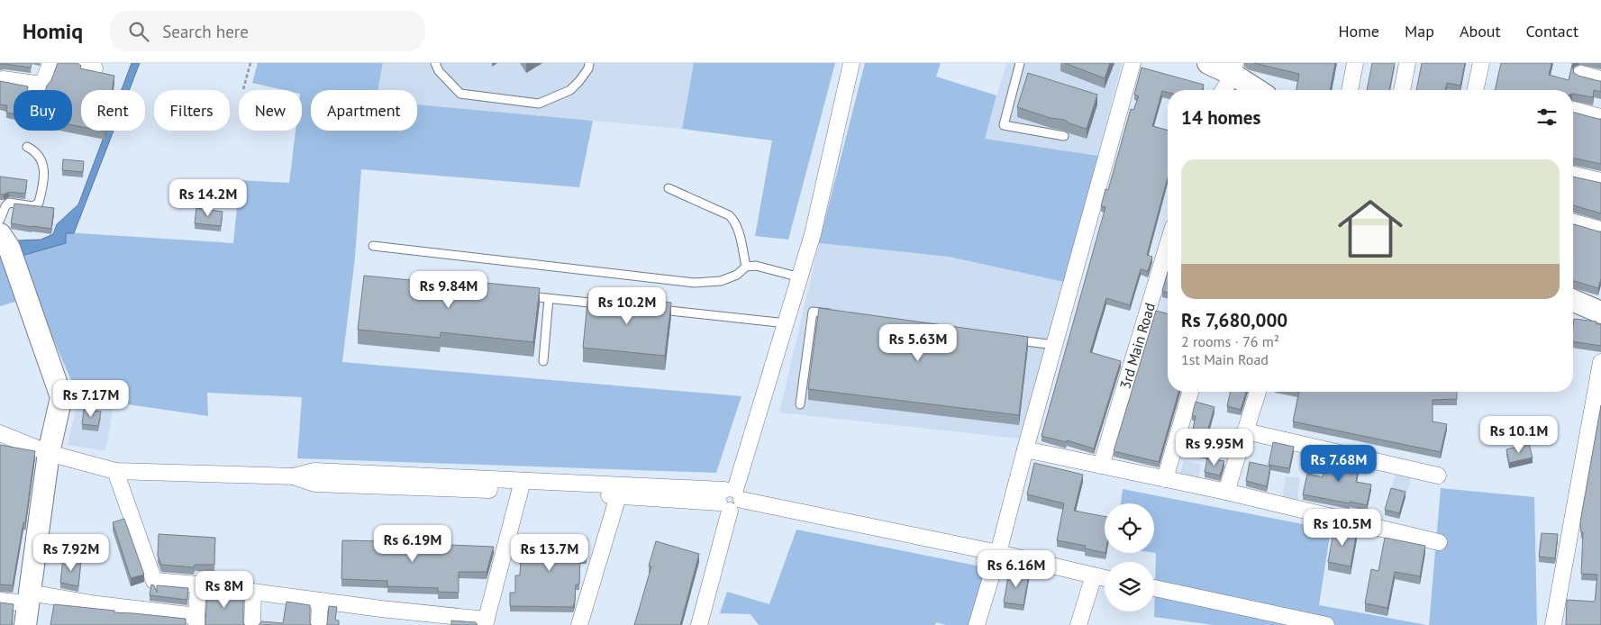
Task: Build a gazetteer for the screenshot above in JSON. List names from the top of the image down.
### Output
{
  "streets": {
    "street": ["3rd Main Road"]
  },
  "page": {
    "header": "Homiq",
    "search": "Search here",
    "nav": [
      "Home",
      "Map",
      "About",
      "Contact"
    ],
    "chip": [
      "Buy",
      "Rent",
      "Filters",
      "New",
      "Apartment"
    ],
    "heading": "14 homes",
    "list": [
      {
        "name": "Rs 7,680,000",
        "note": "2 rooms · 76 m² · 1st Main Road"
      }
    ],
    "price": [
      "Rs 14.2M",
      "Rs 9.84M",
      "Rs 10.2M",
      "Rs 5.63M",
      "Rs 7.17M",
      "Rs 10.1M",
      "Rs 9.95M",
      "Rs 7.68M",
      "Rs 10.5M",
      "Rs 6.19M",
      "Rs 7.92M",
      "Rs 13.7M",
      "Rs 6.16M",
      "Rs 8M"
    ]
  }
}
